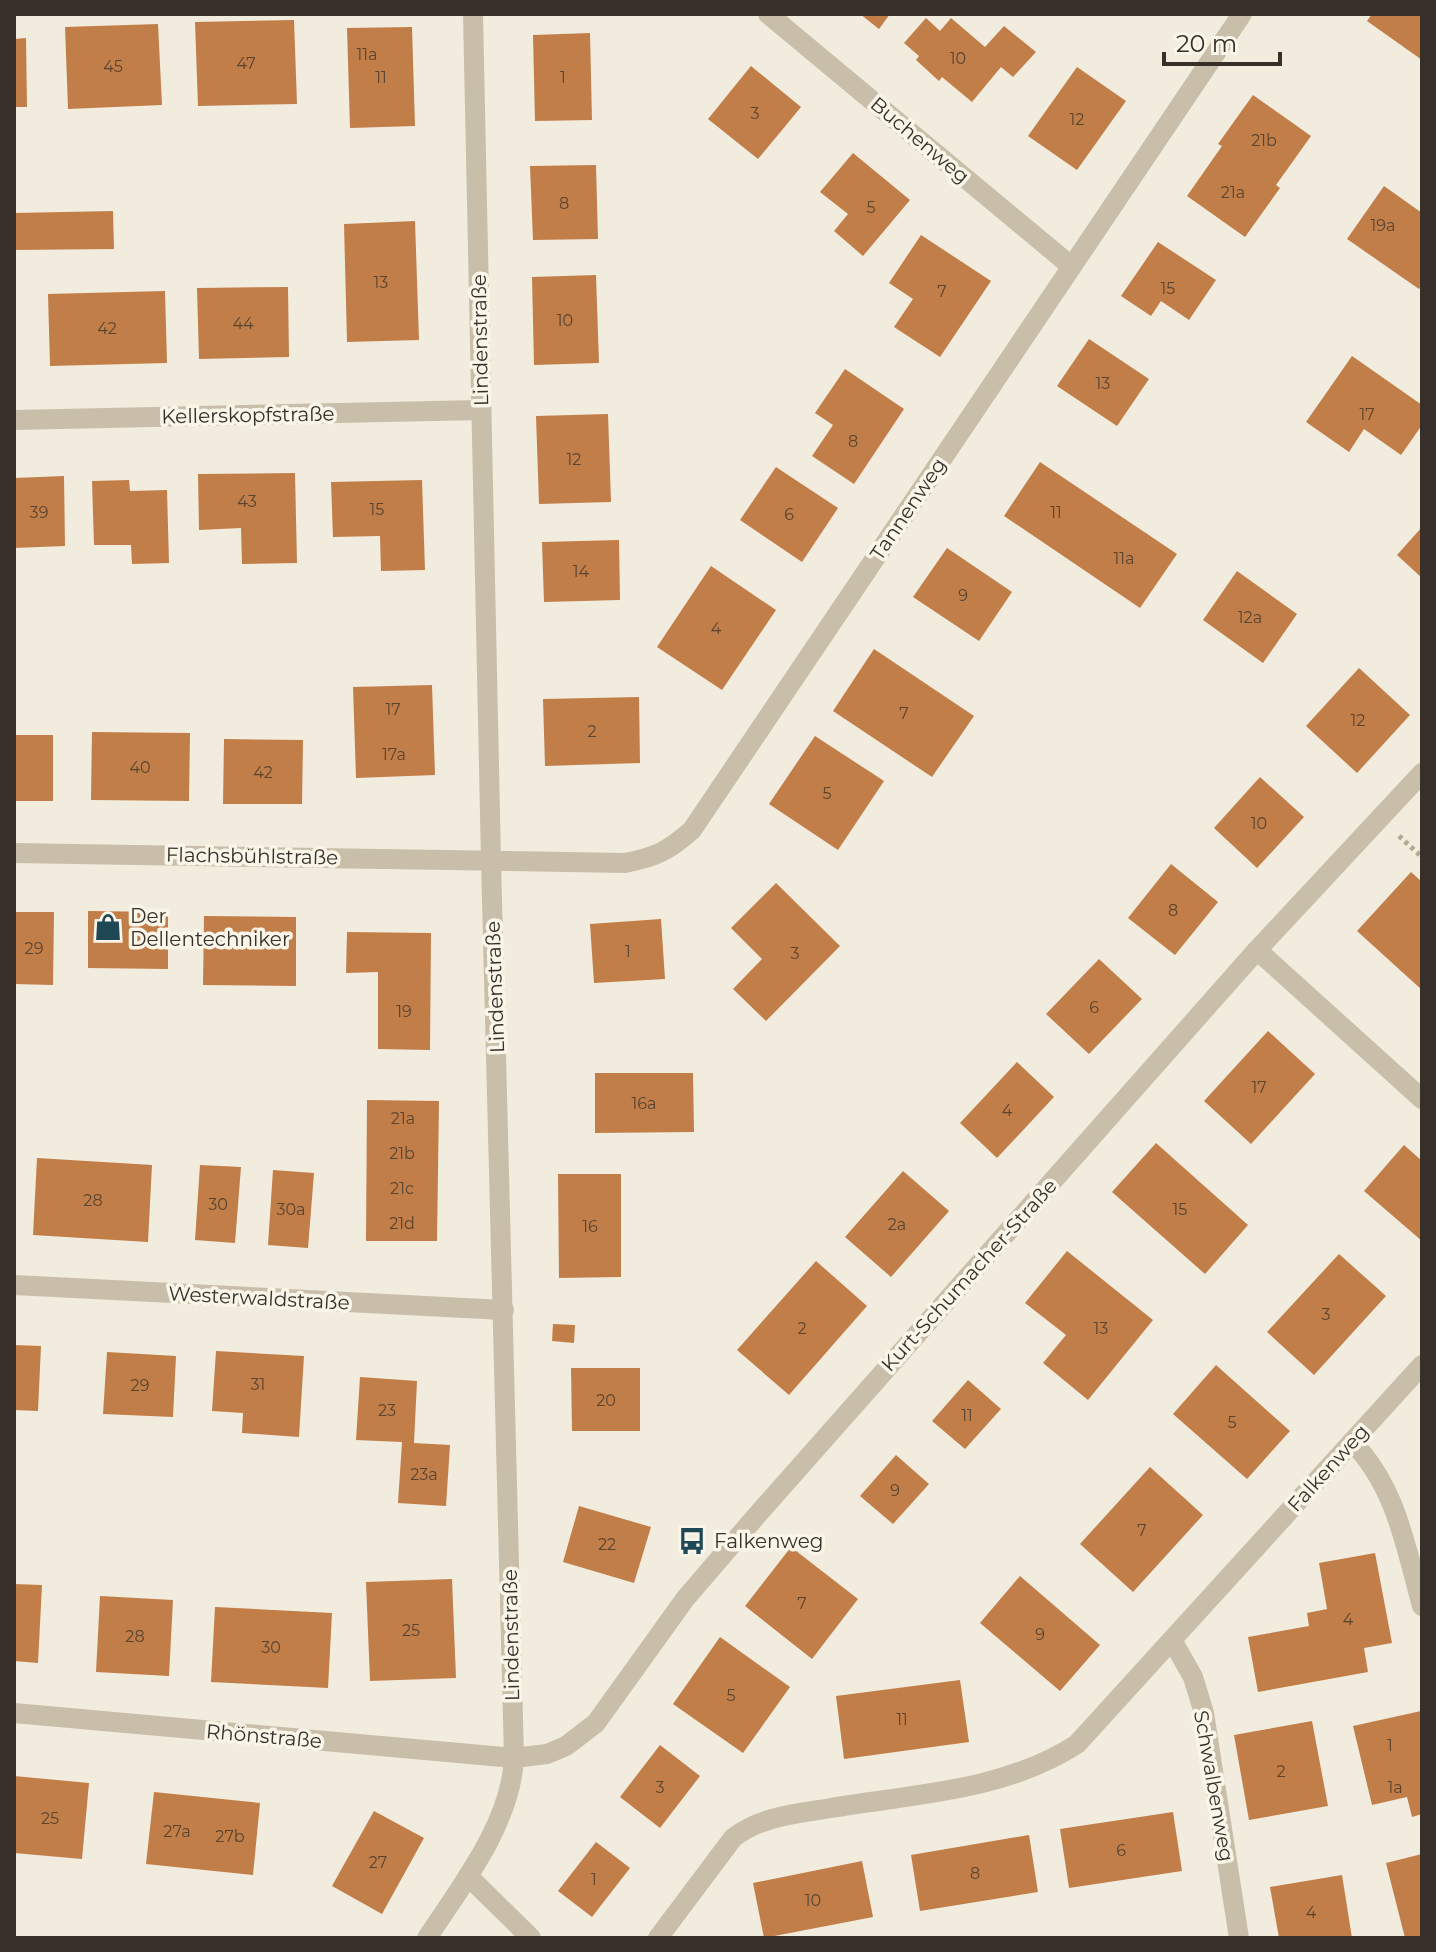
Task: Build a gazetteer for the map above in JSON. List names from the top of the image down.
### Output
{
  "streets": {
    "street": [
      "Buchenweg",
      "Lindenstraße",
      "Kellerskopfstraße",
      "Tannenweg",
      "Flachsbühlstraße",
      "Kurt-Schumacher-Straße",
      "Westerwaldstraße",
      "Falkenweg",
      "Rhönstraße",
      "Schwalbenweg"
    ]
  },
  "crossings": [
    ["Buchenweg", "Tannenweg"],
    ["Lindenstraße", "Kellerskopfstraße"],
    ["Lindenstraße", "Tannenweg"],
    ["Lindenstraße", "Flachsbühlstraße"],
    ["Lindenstraße", "Kurt-Schumacher-Straße"],
    ["Lindenstraße", "Westerwaldstraße"],
    ["Lindenstraße", "Rhönstraße"],
    ["Tannenweg", "Flachsbühlstraße"],
    ["Kurt-Schumacher-Straße", "Rhönstraße"],
    ["Falkenweg", "Schwalbenweg"]
  ],
  "places": {
    "shop": ["Der Dellentechniker"],
    "bus stop": ["Falkenweg"]
  },
  "house_numbers": [
    "11a",
    "10",
    "47",
    "45",
    "11",
    "1",
    "3",
    "12",
    "21b",
    "21a",
    "8",
    "5",
    "19a",
    "13",
    "15",
    "7",
    "10",
    "44",
    "42",
    "13",
    "17",
    "8",
    "12",
    "43",
    "15",
    "39",
    "11",
    "6",
    "11a",
    "14",
    "9",
    "12a",
    "4",
    "17",
    "7",
    "12",
    "2",
    "17a",
    "40",
    "42",
    "5",
    "10",
    "8",
    "29",
    "1",
    "3",
    "6",
    "19",
    "17",
    "16a",
    "4",
    "21a",
    "21b",
    "21c",
    "28",
    "30",
    "30a",
    "15",
    "21d",
    "2a",
    "16",
    "3",
    "2",
    "13",
    "31",
    "29",
    "20",
    "23",
    "11",
    "5",
    "23a",
    "9",
    "7",
    "22",
    "7",
    "4",
    "25",
    "9",
    "28",
    "30",
    "5",
    "11",
    "1",
    "2",
    "3",
    "1a",
    "25",
    "27a",
    "27b",
    "6",
    "27",
    "8",
    "1",
    "10",
    "4"
  ],
  "scale_bar": "20 m"
}
